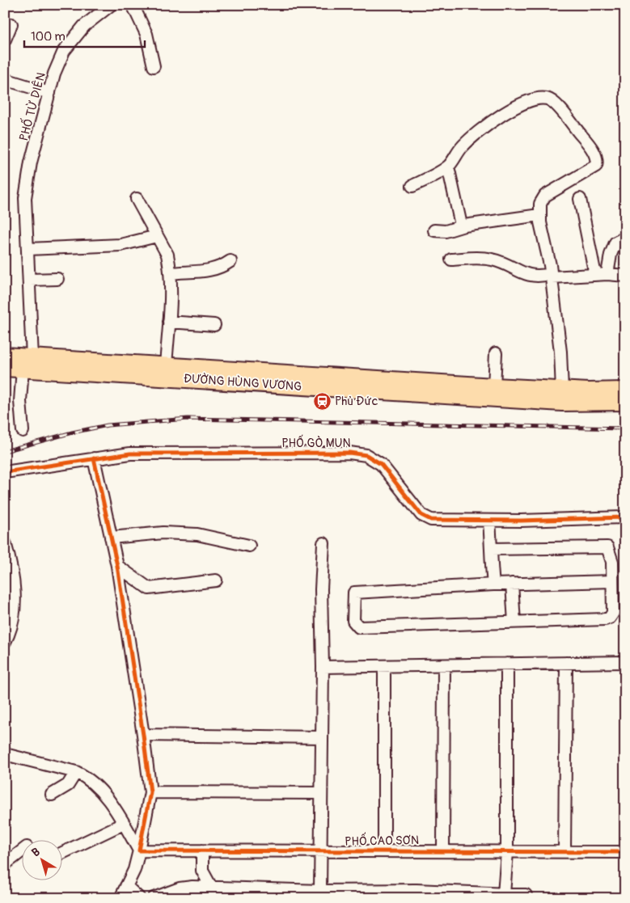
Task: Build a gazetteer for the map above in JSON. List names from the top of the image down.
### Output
{
  "streets": {
    "highway": ["ĐƯỜNG HÙNG VƯƠNG"],
    "street": ["PHỐ TỪ DIÊN", "PHỐ GÒ MUN", "PHỐ CAO SƠN"]
  },
  "crossings": [
    ["PHỐ TỪ DIÊN", "ĐƯỜNG HÙNG VƯƠNG"]
  ],
  "places": {
    "station": ["Phủ Đức"]
  },
  "scale_bar": "100 m",
  "north": "top left"
}
